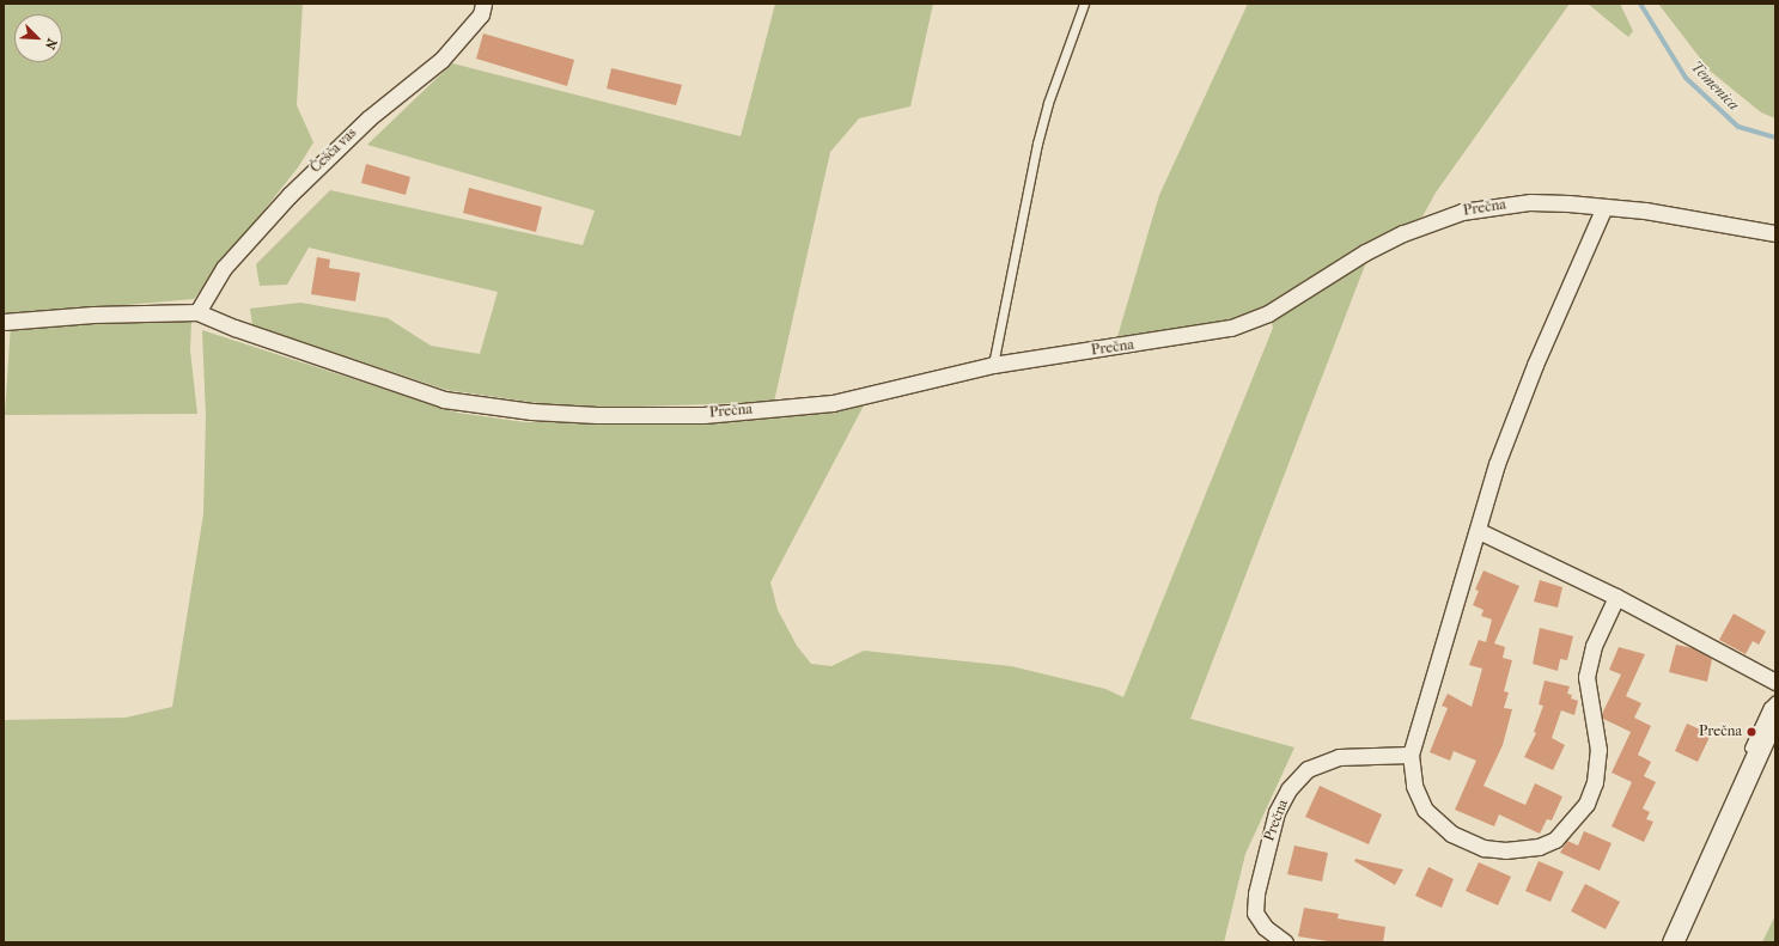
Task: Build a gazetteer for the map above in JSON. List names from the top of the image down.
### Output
{
  "streets": {
    "street": ["Češča vas", "Prečna"]
  },
  "crossings": [
    ["Češča vas", "Prečna"]
  ],
  "water": ["Temenica"],
  "places": ["Prečna"],
  "north": "bottom right"
}
